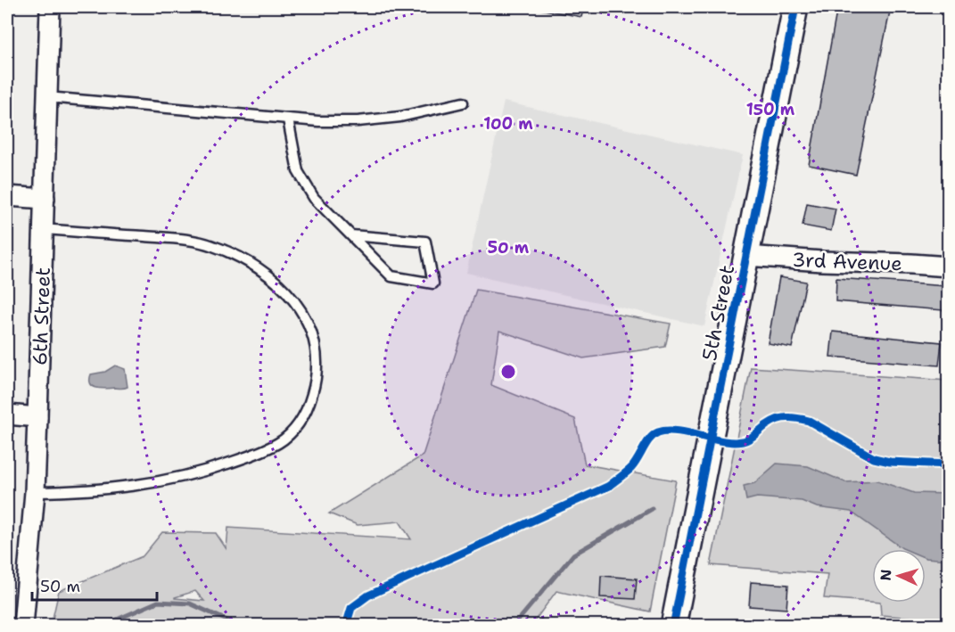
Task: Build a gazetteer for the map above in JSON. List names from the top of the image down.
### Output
{
  "streets": {
    "street": ["3rd Avenue", "5th Street", "6th Street"]
  },
  "crossings": [
    ["3rd Avenue", "5th Street"]
  ],
  "scale_bar": "50 m",
  "north": "left",
  "rings": ["150 m", "100 m", "50 m"]
}
